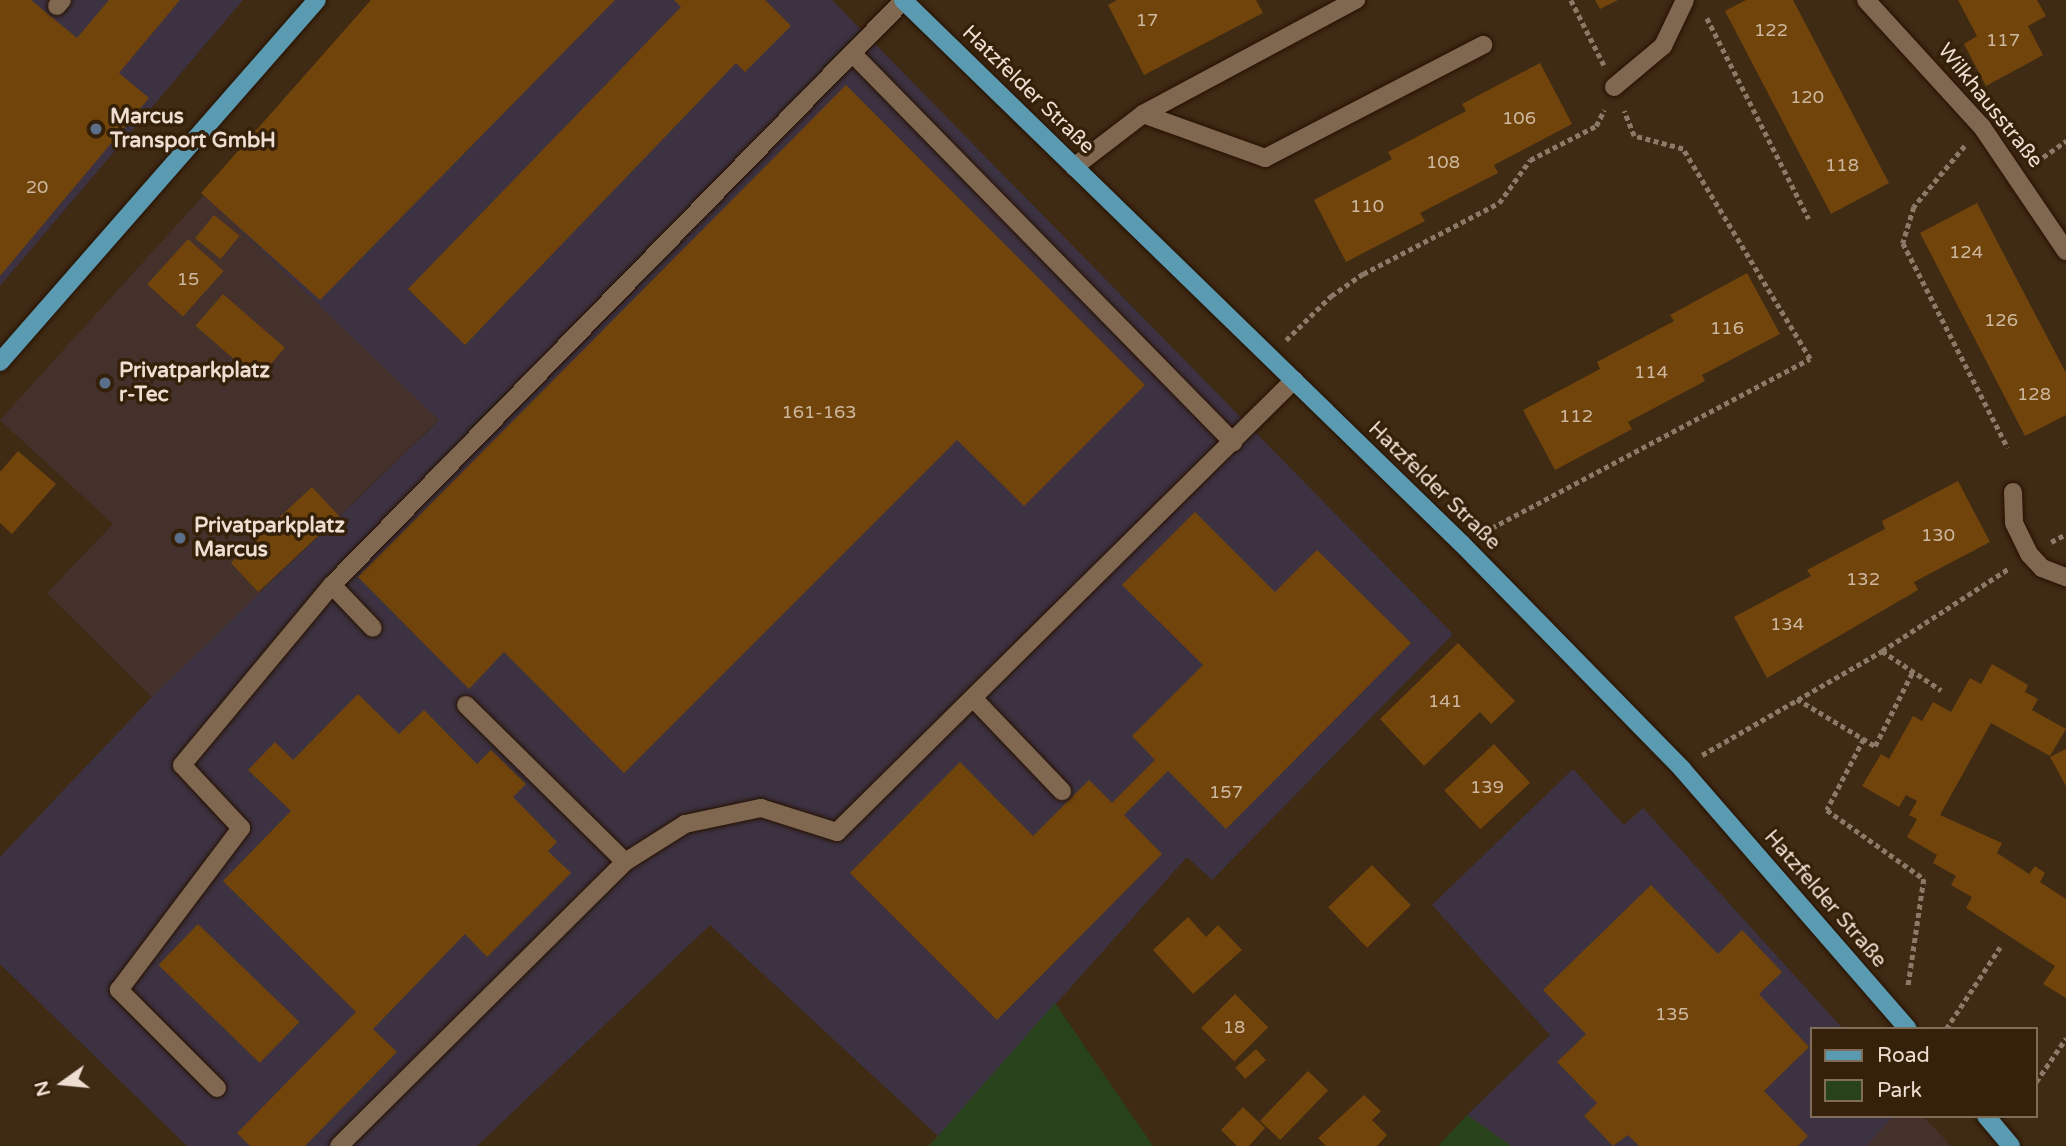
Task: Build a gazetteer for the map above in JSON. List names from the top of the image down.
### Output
{
  "streets": {
    "main road": ["Hatzfelder Straße"],
    "street": ["Wilkhausstraße"]
  },
  "places": ["Marcus Transport GmbH", "Privatparkplatz r-Tec", "Privatparkplatz Marcus"],
  "house_numbers": [
    "17",
    "122",
    "117",
    "120",
    "106",
    "108",
    "118",
    "20",
    "110",
    "124",
    "15",
    "126",
    "116",
    "114",
    "128",
    "161-163",
    "112",
    "130",
    "132",
    "134",
    "141",
    "139",
    "157",
    "135",
    "18"
  ],
  "legend": ["Road", "Park"],
  "north": "left"
}
